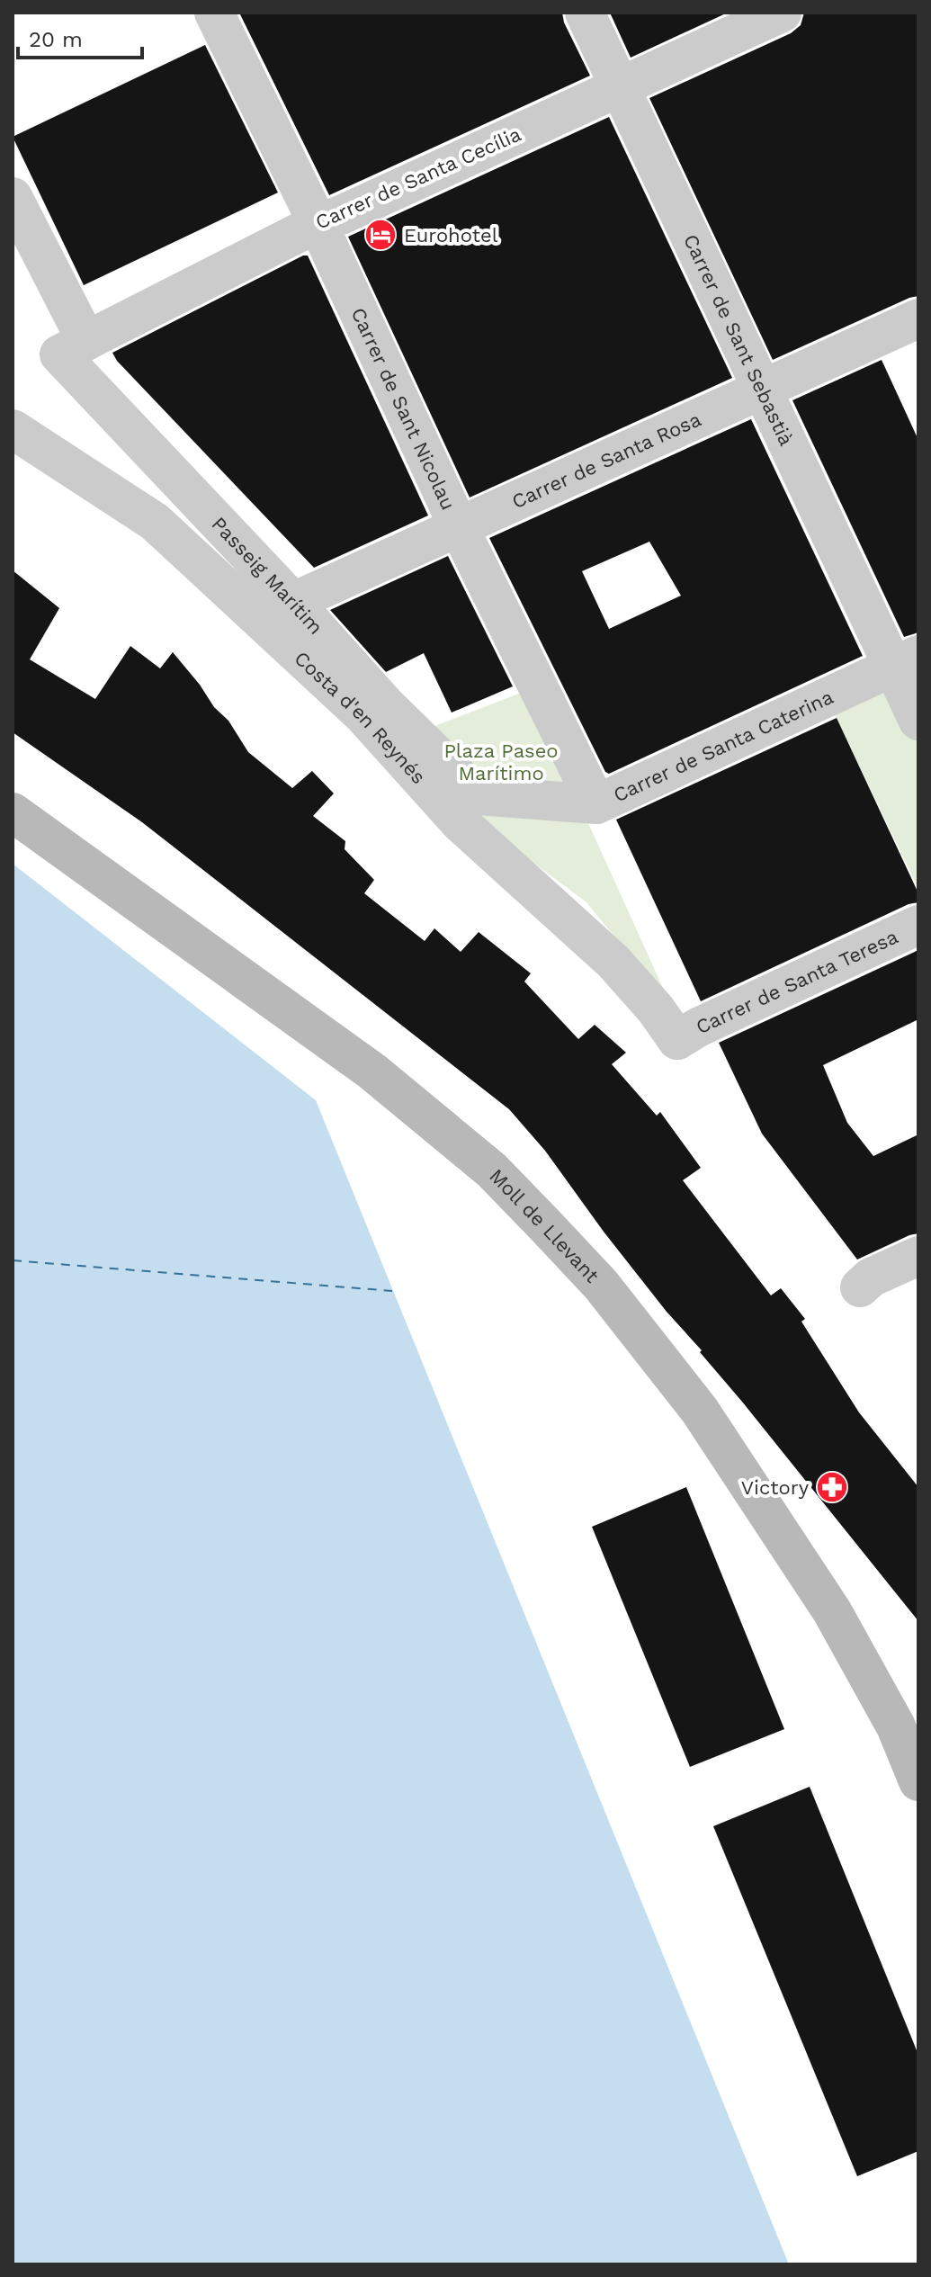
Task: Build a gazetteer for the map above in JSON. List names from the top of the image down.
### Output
{
  "streets": {
    "street": [
      "Carrer de Santa Cecília",
      "Carrer de Sant Sebastià",
      "Carrer de Sant Nicolau",
      "Carrer de Santa Rosa",
      "Passeig Marítim",
      "Costa d'en Reynés",
      "Carrer de Santa Caterina",
      "Carrer de Santa Teresa",
      "Moll de Llevant"
    ]
  },
  "crossings": [
    ["Carrer de Santa Cecília", "Carrer de Sant Sebastià"],
    ["Carrer de Santa Cecília", "Carrer de Sant Nicolau"],
    ["Carrer de Santa Cecília", "Passeig Marítim"],
    ["Carrer de Sant Sebastià", "Carrer de Santa Rosa"],
    ["Carrer de Sant Sebastià", "Carrer de Santa Caterina"],
    ["Carrer de Sant Nicolau", "Carrer de Santa Rosa"],
    ["Carrer de Sant Nicolau", "Carrer de Santa Caterina"],
    ["Carrer de Santa Rosa", "Passeig Marítim"],
    ["Passeig Marítim", "Carrer de Santa Caterina"],
    ["Costa d'en Reynés", "Carrer de Santa Teresa"]
  ],
  "parks": ["Plaza Paseo Marítimo"],
  "places": {
    "hotel": ["Eurohotel"],
    "pharmacy": ["Victory"]
  },
  "scale_bar": "20 m"
}
